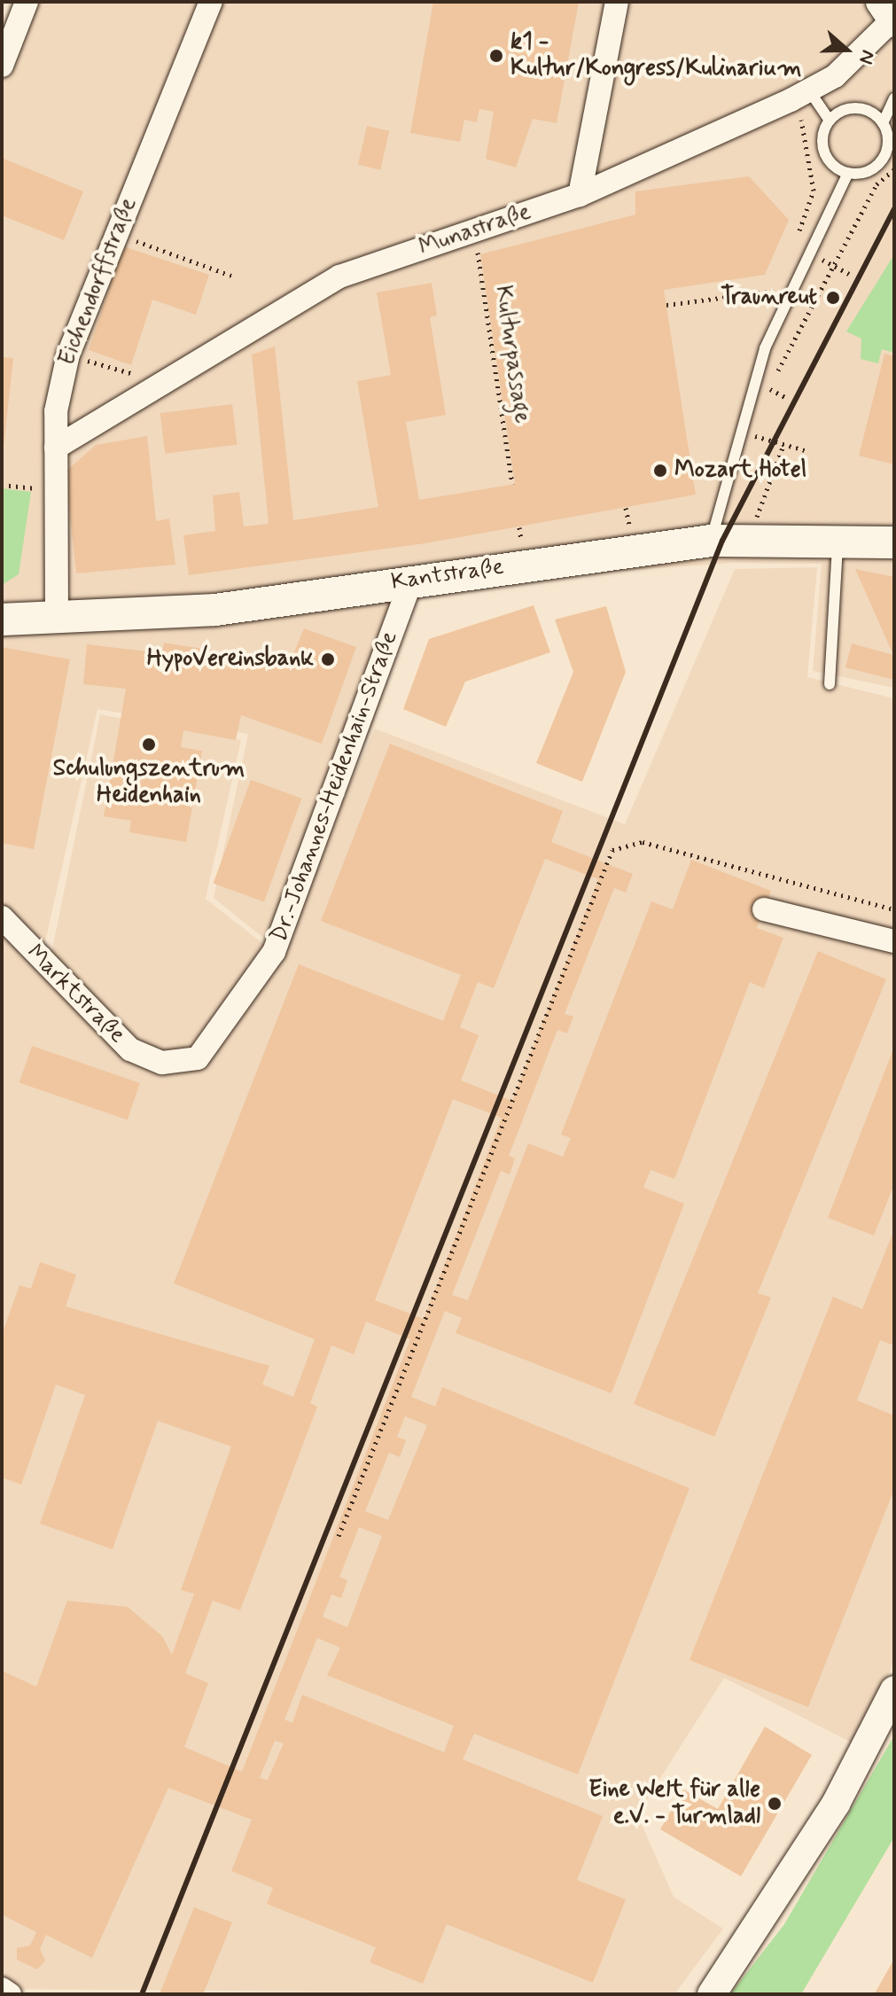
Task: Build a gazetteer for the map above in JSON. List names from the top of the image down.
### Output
{
  "streets": {
    "main road": ["Kantstraße"],
    "street": [
      "Munastraße",
      "Eichendorffstraße",
      "Dr.-Johannes-Heidenhain-Straße",
      "Marktstraße"
    ],
    "path": ["Kulturpassage"]
  },
  "crossings": [
    ["Munastraße", "Eichendorffstraße"],
    ["Munastraße", "Kulturpassage"],
    ["Eichendorffstraße", "Kantstraße"],
    ["Kantstraße", "Dr.-Johannes-Heidenhain-Straße"],
    ["Dr.-Johannes-Heidenhain-Straße", "Marktstraße"]
  ],
  "places": [
    "k1 - Kultur/Kongress/Kulinarium",
    "Traunreut",
    "Mozart Hotel",
    "HypoVereinsbank",
    "Schulungszentrum Heidenhain",
    "Eine Welt für alle e.V. - Turmladl"
  ],
  "north": "right"
}
